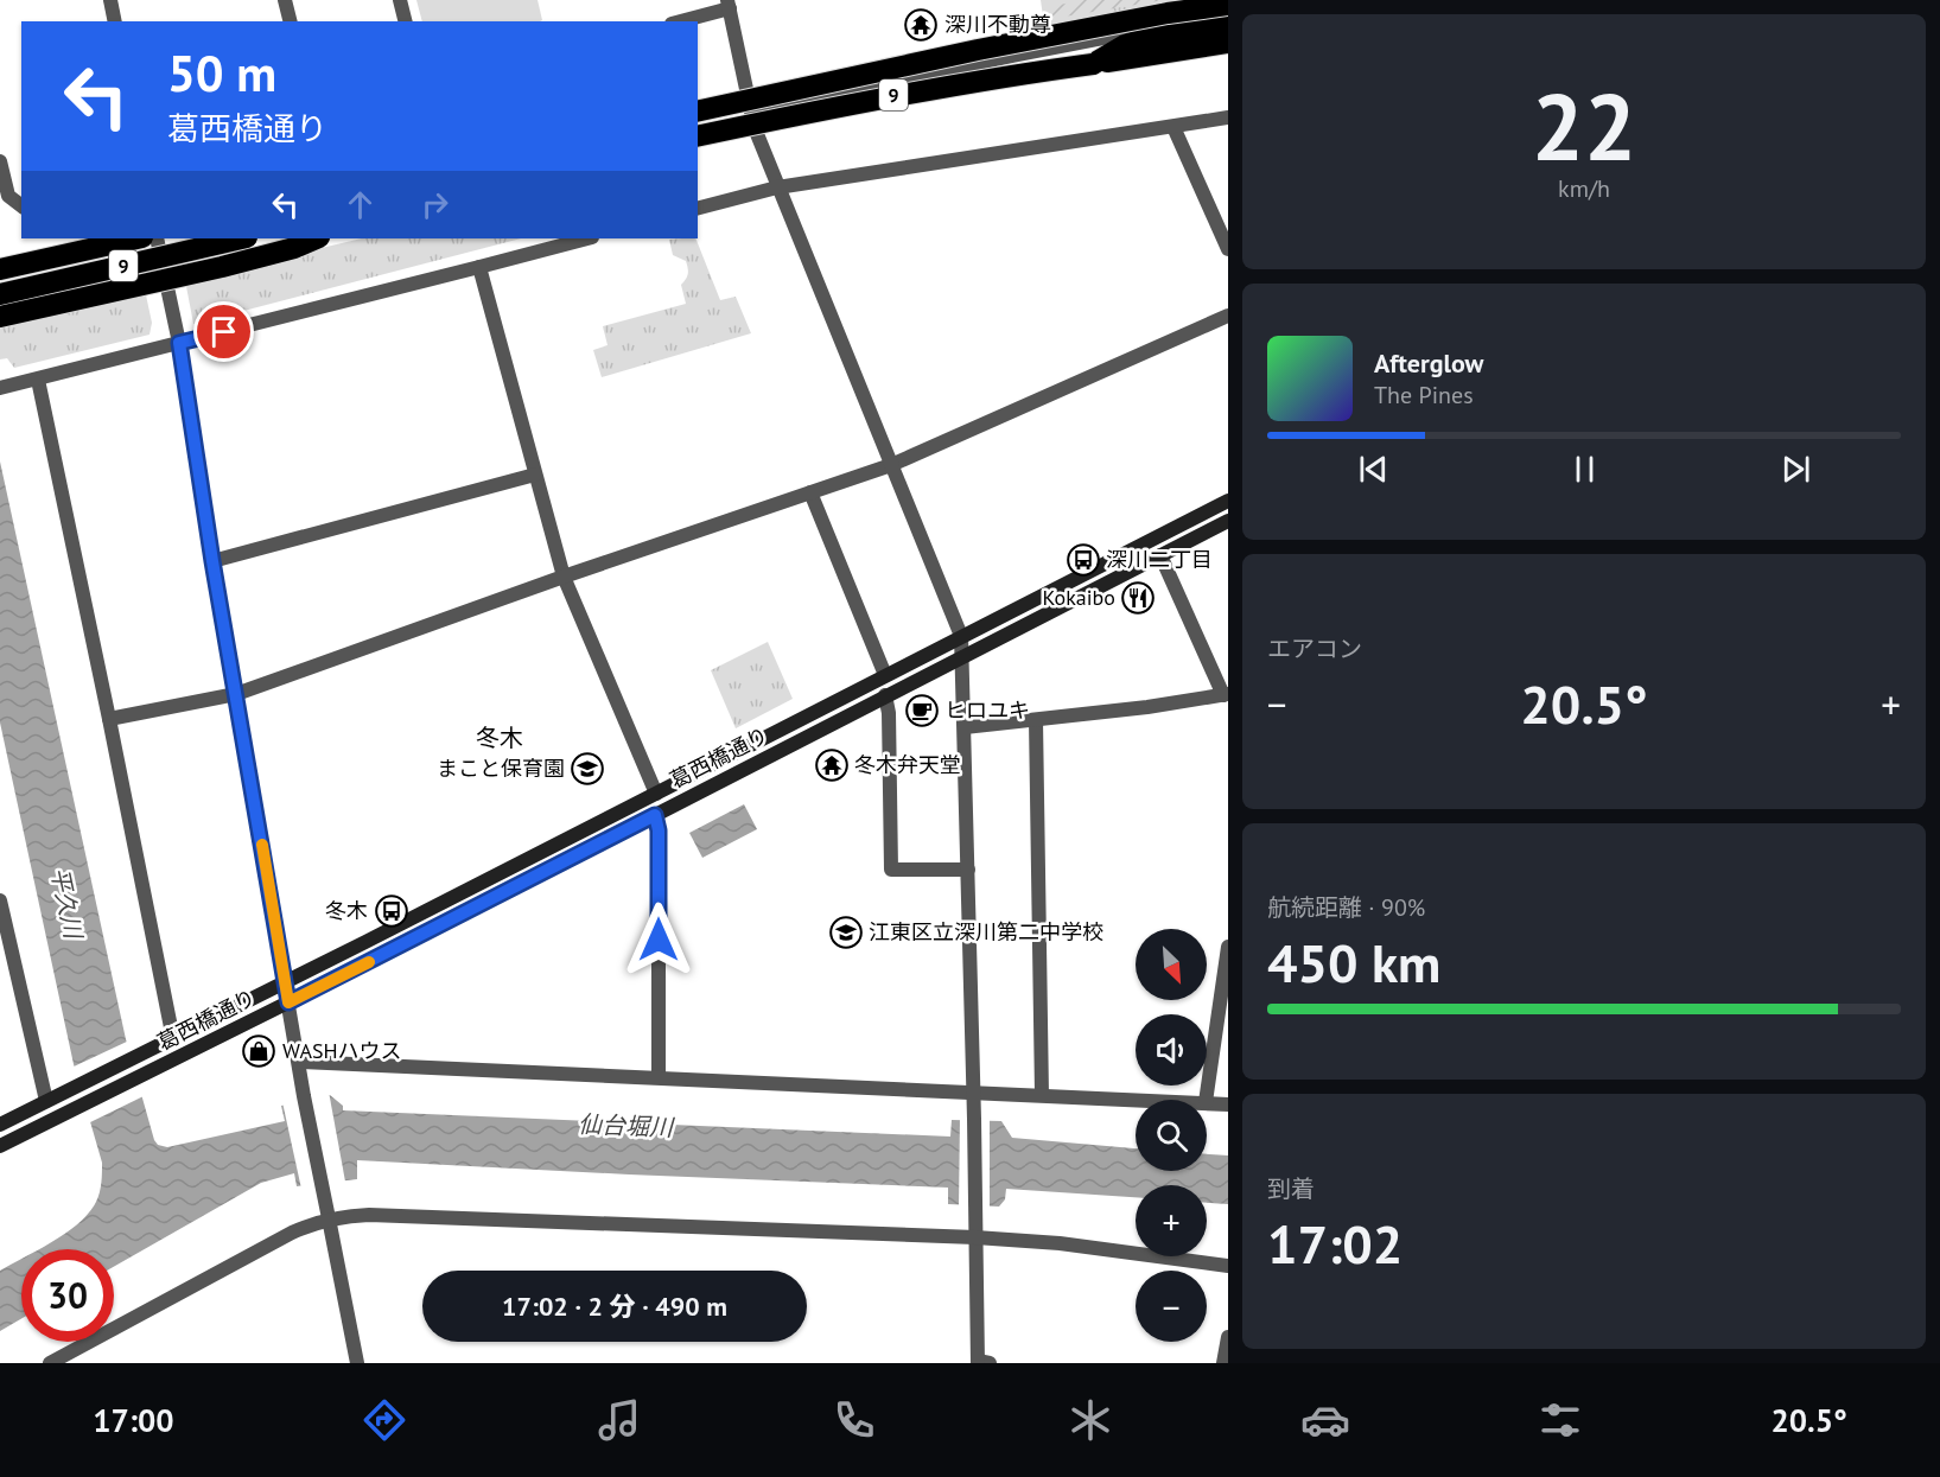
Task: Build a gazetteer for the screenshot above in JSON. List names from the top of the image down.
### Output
{
  "streets": {
    "highway": ["9"],
    "main road": ["葛西橋通り"]
  },
  "districts": ["冬木"],
  "water": ["平久川", "仙台堀川"],
  "places": {
    "temple": ["深川不動尊", "冬木弁天堂"],
    "bus stop": ["深川二丁目", "冬木"],
    "restaurant": ["Kokaibo"],
    "cafe": ["ヒロユキ"],
    "school or university": ["まこと保育園", "江東区立深川第二中学校"],
    "shop": ["WASHハウス"]
  },
  "north": "bottom right",
  "page": {
    "tile": [
      ["22", "km/h"],
      "エアコン",
      ["航続距離 · 90%", "450 km"],
      ["到着", "17:02"]
    ],
    "turn": ["50 m", "葛西橋通り"],
    "song": ["Afterglow", "The Pines"],
    "heat": ["−", "20.5°", "+"],
    "map_buttons": ["+", "−"],
    "limit": "30",
    "trip": "17:02 · 2 分 · 490 m",
    "tabs": ["17:00", "20.5°"]
  }
}
